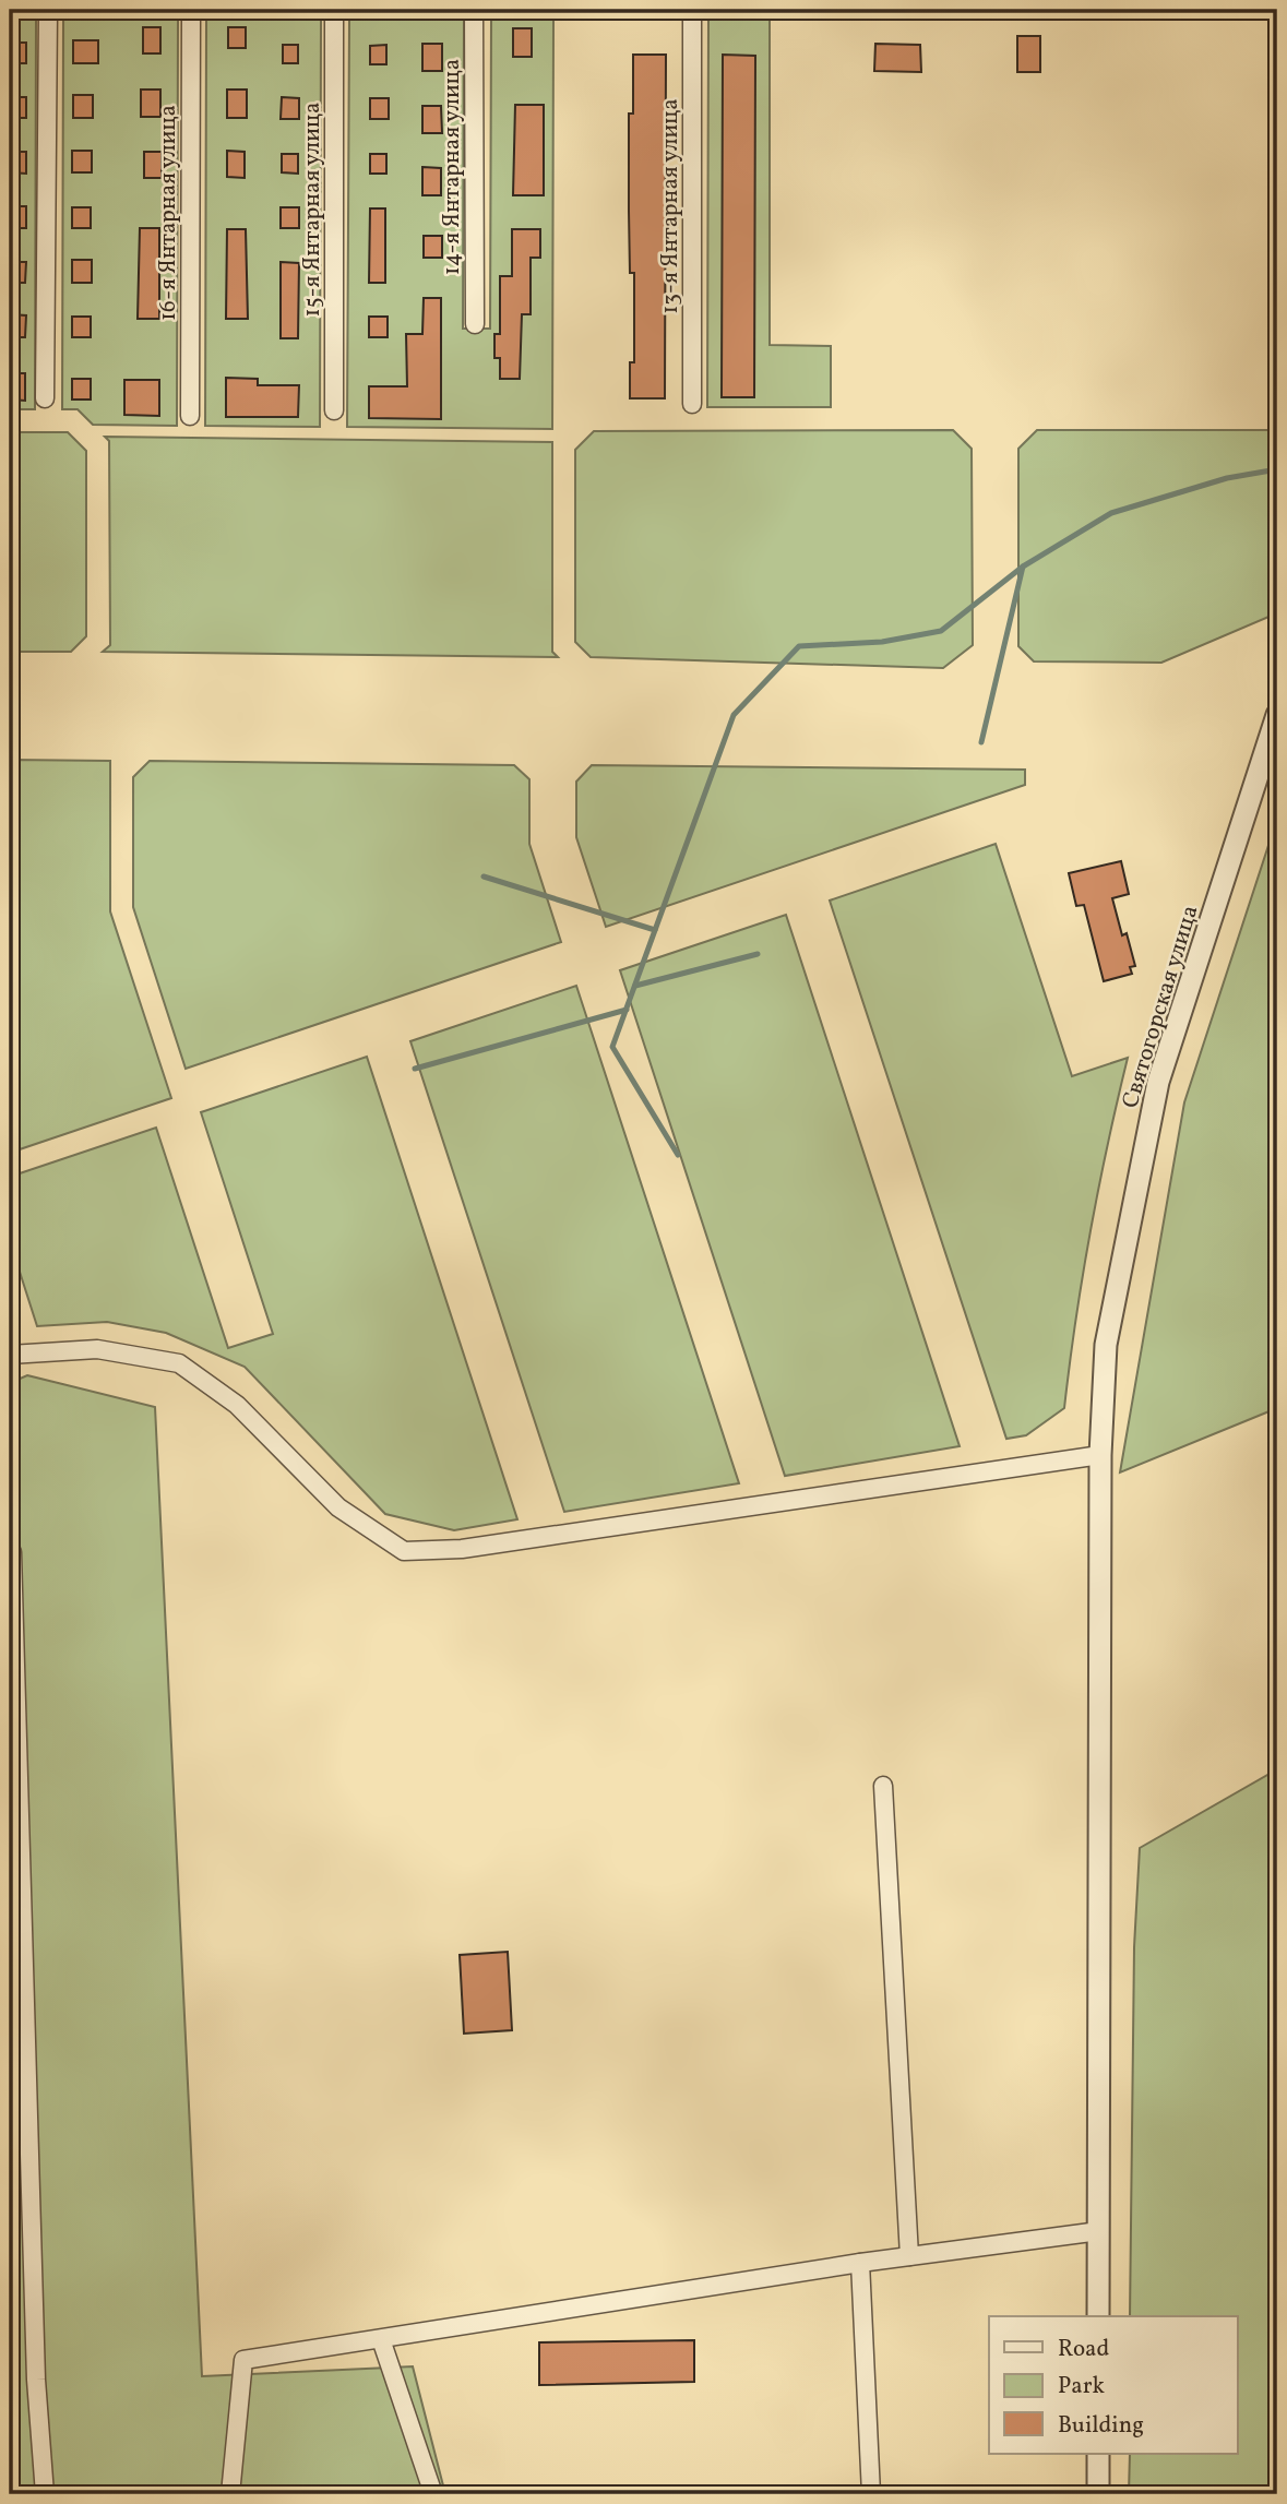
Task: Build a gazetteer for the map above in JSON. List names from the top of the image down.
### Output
{
  "streets": {
    "street": [
      "14-я Янтарная улица",
      "13-я Янтарная улица",
      "15-я Янтарная улица",
      "16-я Янтарная улица",
      "Святогорская улица"
    ]
  },
  "legend": ["Road", "Park", "Building"]
}
